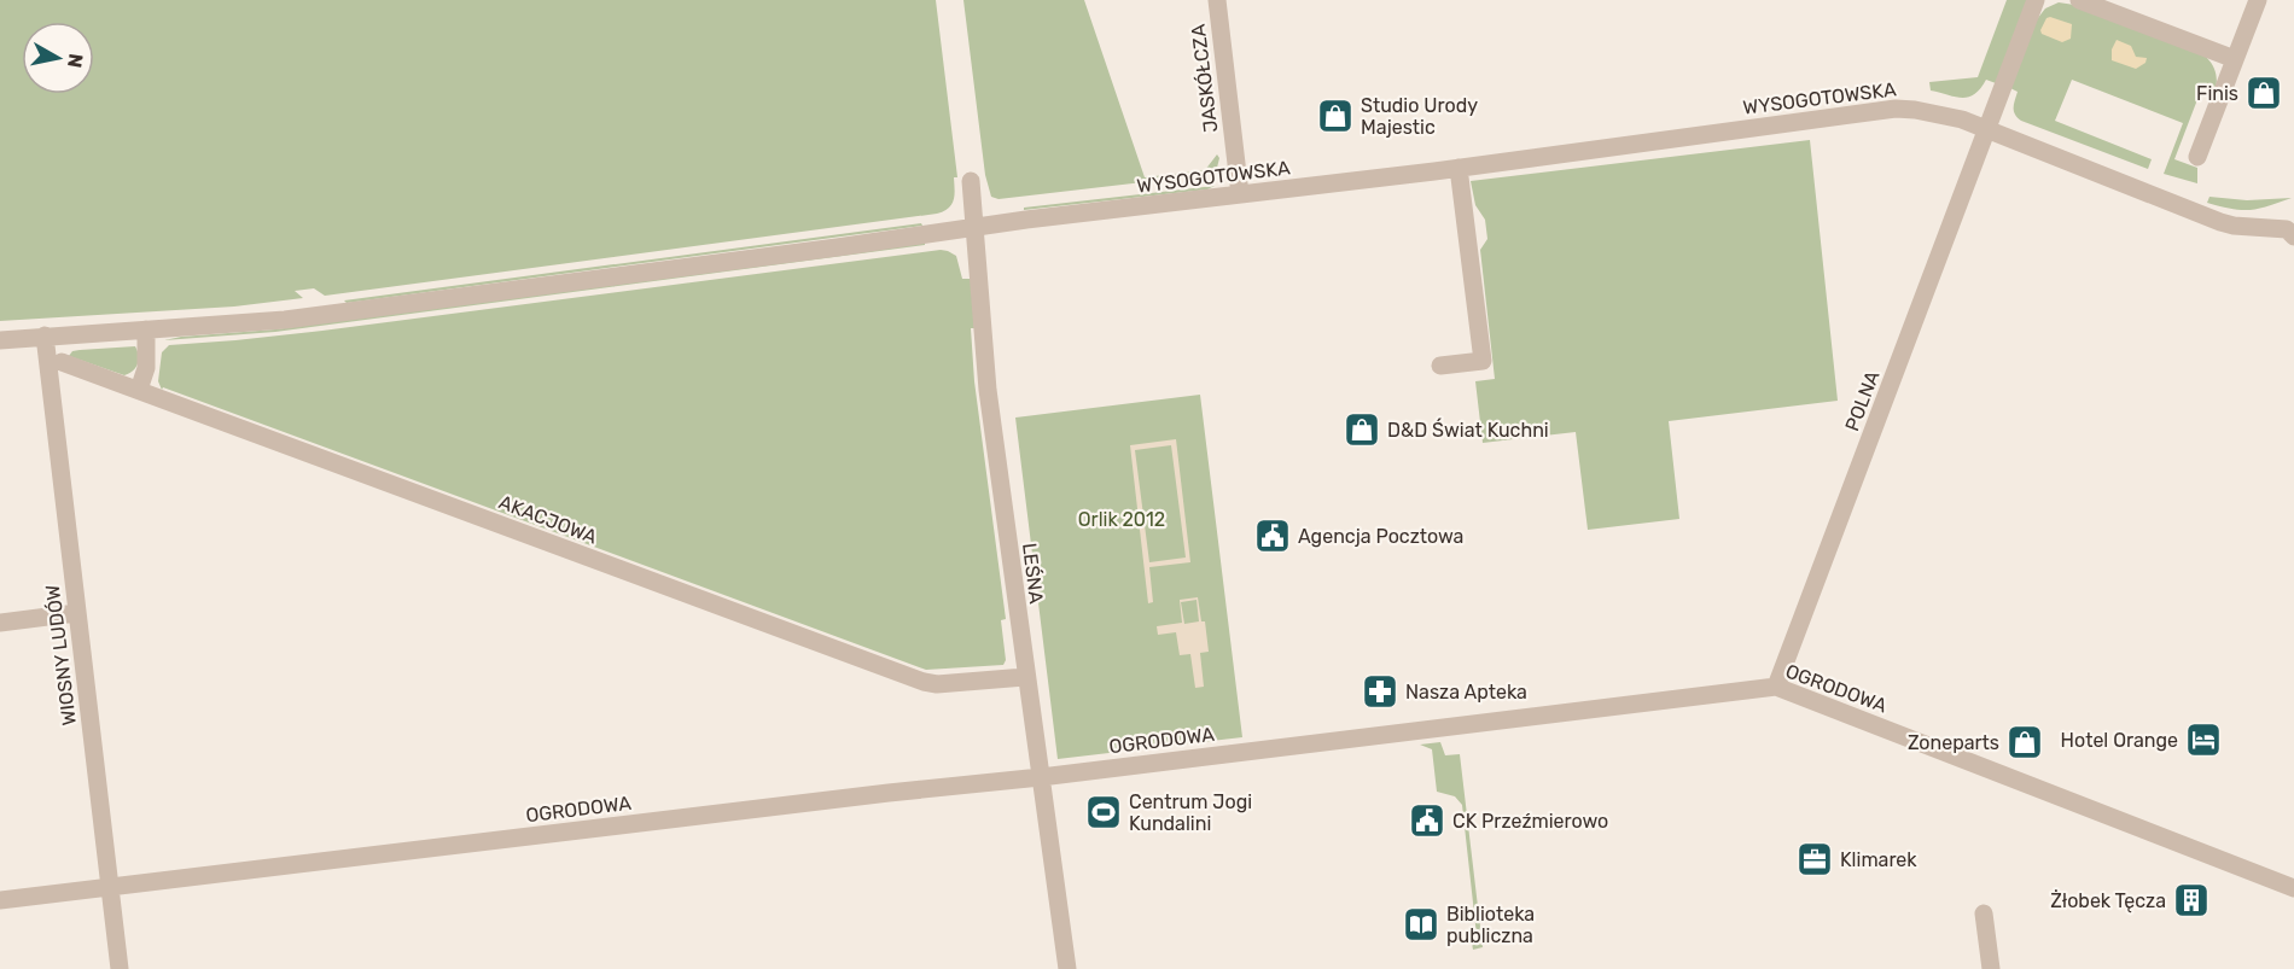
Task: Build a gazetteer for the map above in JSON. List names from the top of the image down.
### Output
{
  "streets": {
    "street": [
      "JASKÓŁCZA",
      "WYSOGOTOWSKA",
      "POLNA",
      "AKACJOWA",
      "LEŚNA",
      "WIOSNY LUDÓW",
      "OGRODOWA"
    ]
  },
  "crossings": [
    ["JASKÓŁCZA", "WYSOGOTOWSKA"],
    ["WYSOGOTOWSKA", "POLNA"],
    ["WYSOGOTOWSKA", "LEŚNA"],
    ["WYSOGOTOWSKA", "WIOSNY LUDÓW"],
    ["POLNA", "OGRODOWA"],
    ["AKACJOWA", "LEŚNA"],
    ["LEŚNA", "OGRODOWA"],
    ["WIOSNY LUDÓW", "OGRODOWA"]
  ],
  "parks": ["Orlik 2012"],
  "places": {
    "shop": [
      "Finis",
      "Studio Urody Majestic",
      "D&D Świat Kuchni",
      "Zoneparts"
    ],
    "public building": ["Agencja Pocztowa", "CK Przeźmierowo"],
    "pharmacy": ["Nasza Apteka"],
    "hotel": ["Hotel Orange"],
    "sports": ["Centrum Jogi Kundalini"],
    "office": ["Klimarek"],
    "building": ["Żłobek Tęcza"],
    "library": ["Biblioteka publiczna"]
  },
  "north": "right"
}
